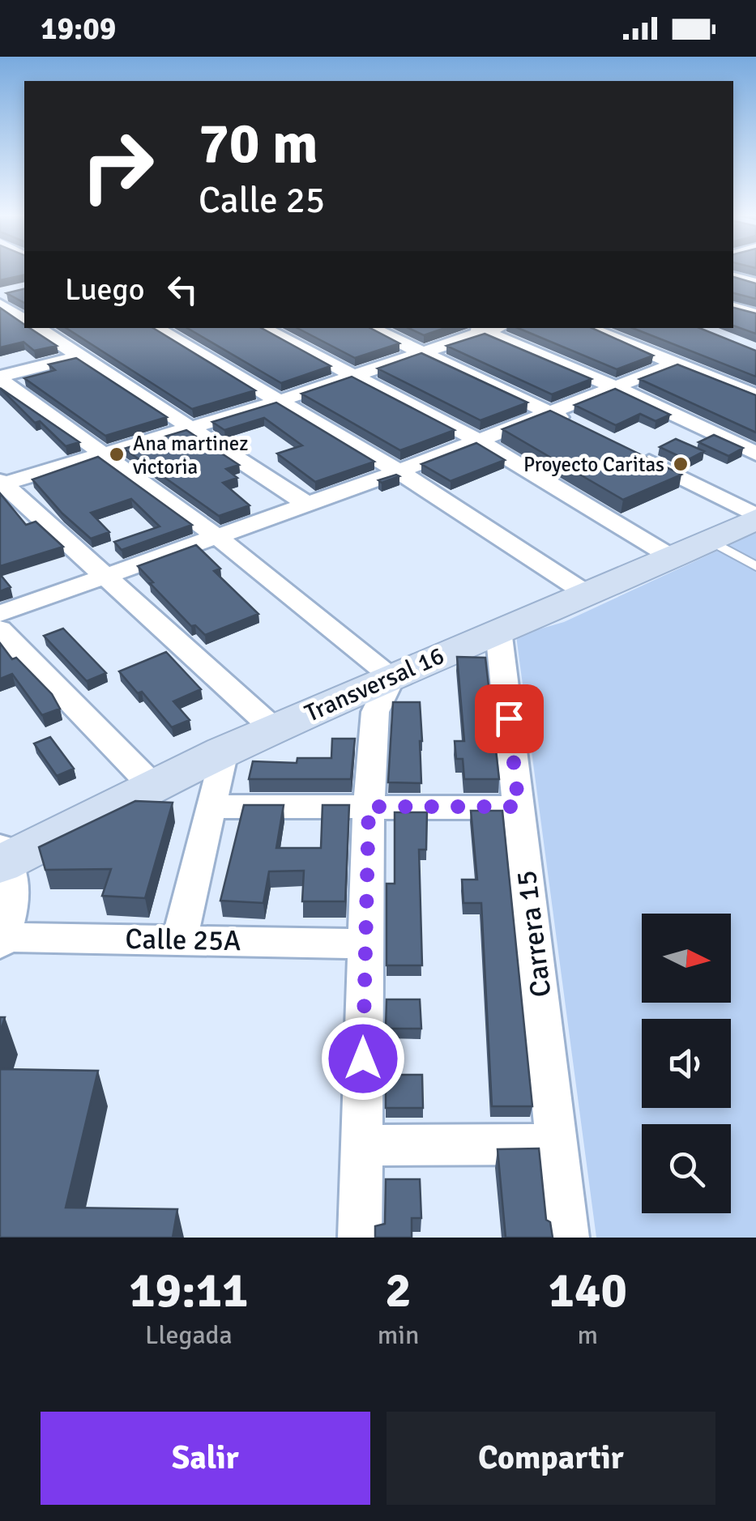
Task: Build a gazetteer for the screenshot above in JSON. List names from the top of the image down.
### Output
{
  "streets": {
    "main road": ["Transversal 16"],
    "street": ["Carrera 15", "Calle 25A"]
  },
  "crossings": [
    ["Transversal 16", "Carrera 15"]
  ],
  "places": ["Ana martinez victoria", "Proyecto Caritas"],
  "north": "right",
  "page": {
    "status": "19:09",
    "turn": ["70 m", "Calle 25"],
    "then": "Luego",
    "eta": [
      "19:11",
      "Llegada",
      "2",
      "min",
      "140",
      "m"
    ],
    "buttons": ["Salir", "Compartir"]
  }
}
